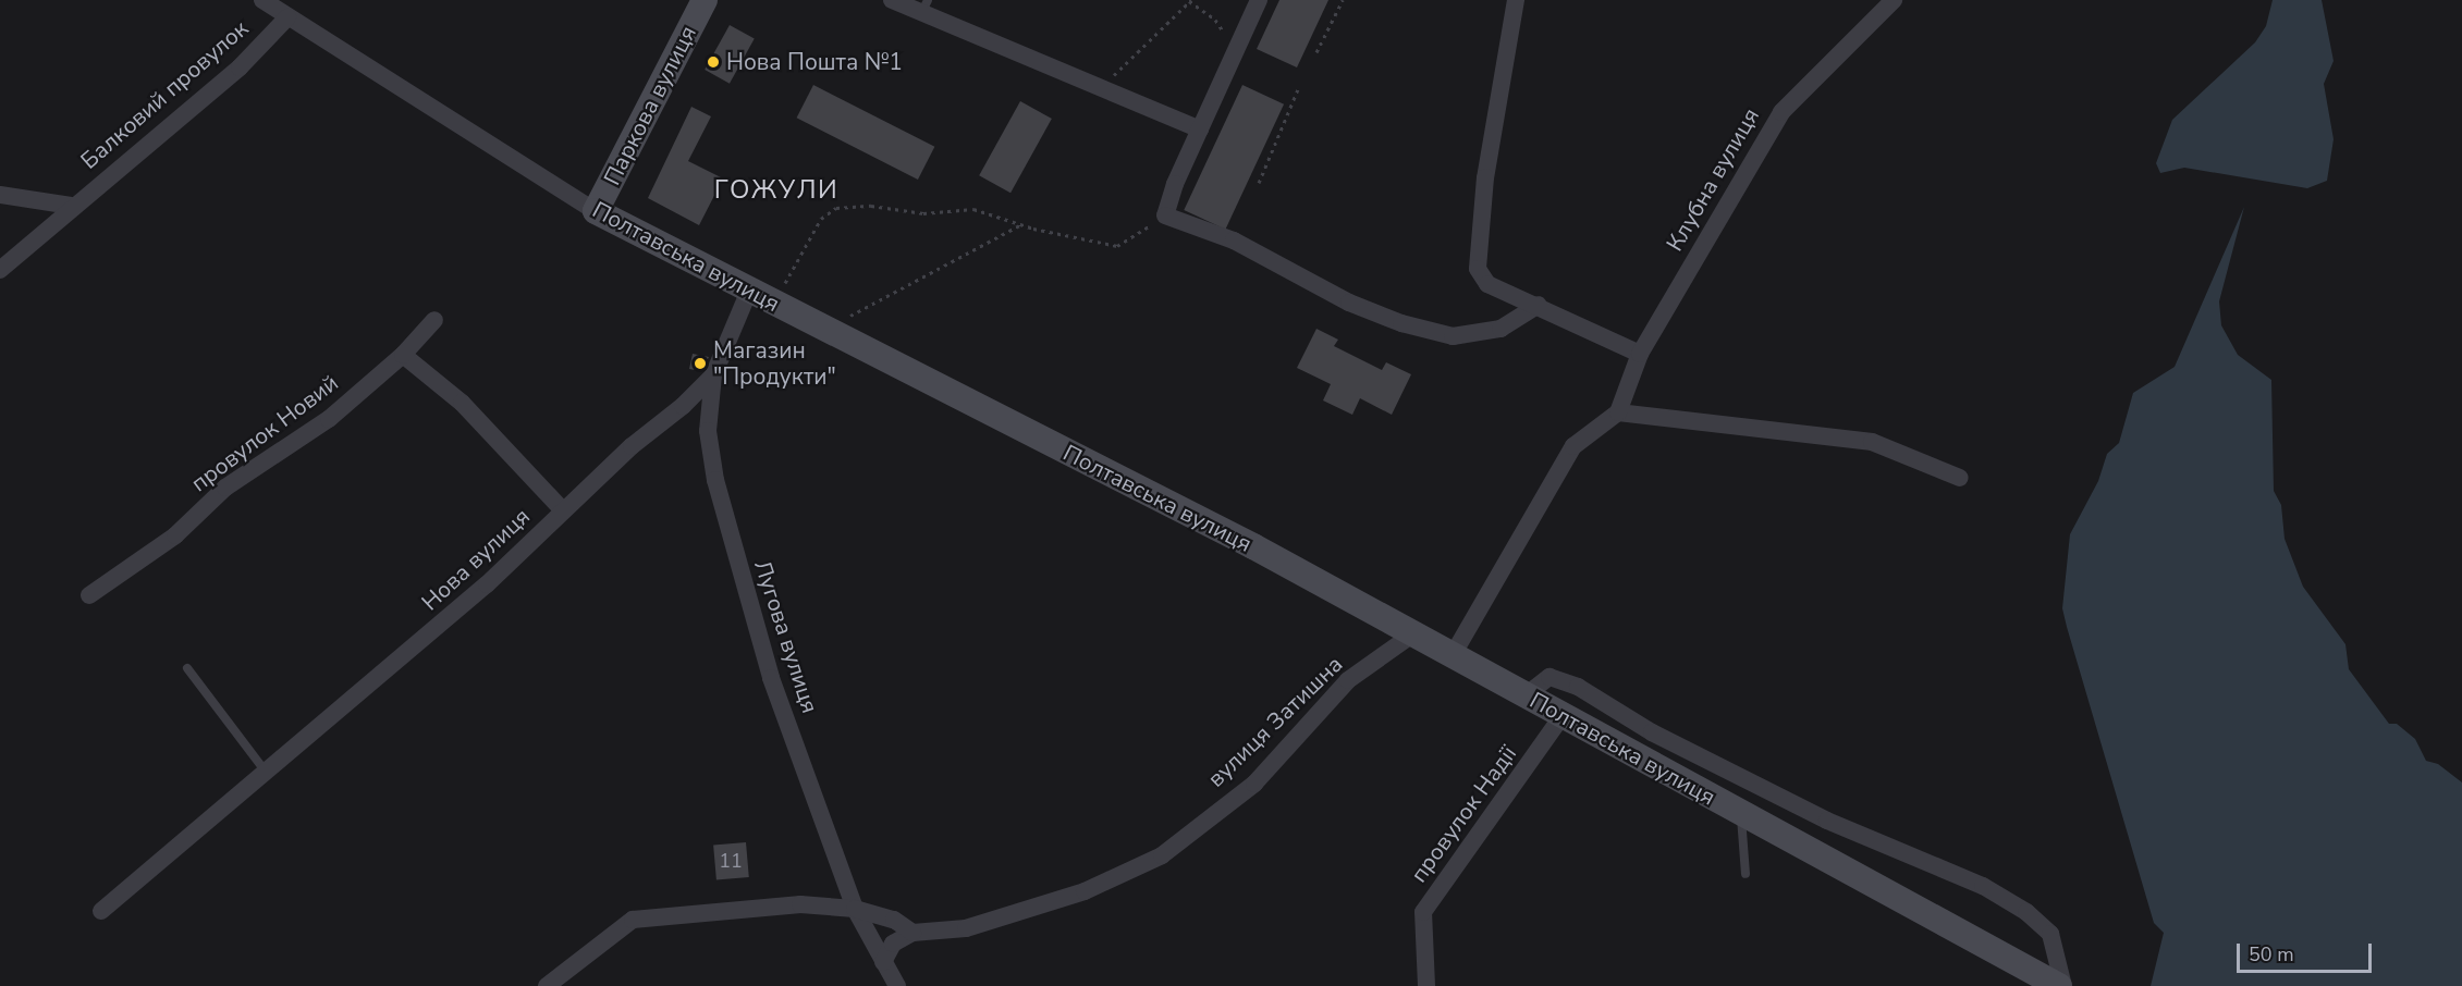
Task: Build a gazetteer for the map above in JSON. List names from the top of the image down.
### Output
{
  "streets": {
    "street": [
      "Балковий провулок",
      "Паркова вулиця",
      "Клубна вулиця",
      "Полтавська вулиця",
      "провулок Новий",
      "Нова вулиця",
      "Лугова вулиця",
      "вулиця Затишна",
      "провулок Надії"
    ]
  },
  "crossings": [
    ["Балковий провулок", "Полтавська вулиця"],
    ["Паркова вулиця", "Полтавська вулиця"],
    ["Полтавська вулиця", "Лугова вулиця"],
    ["Полтавська вулиця", "вулиця Затишна"],
    ["Полтавська вулиця", "провулок Надії"],
    ["Нова вулиця", "Лугова вулиця"]
  ],
  "districts": ["ГОЖУЛИ"],
  "places": ["Нова Пошта №1", "Магазин \"Продукти\""],
  "house_numbers": ["11"],
  "scale_bar": "50 m"
}
